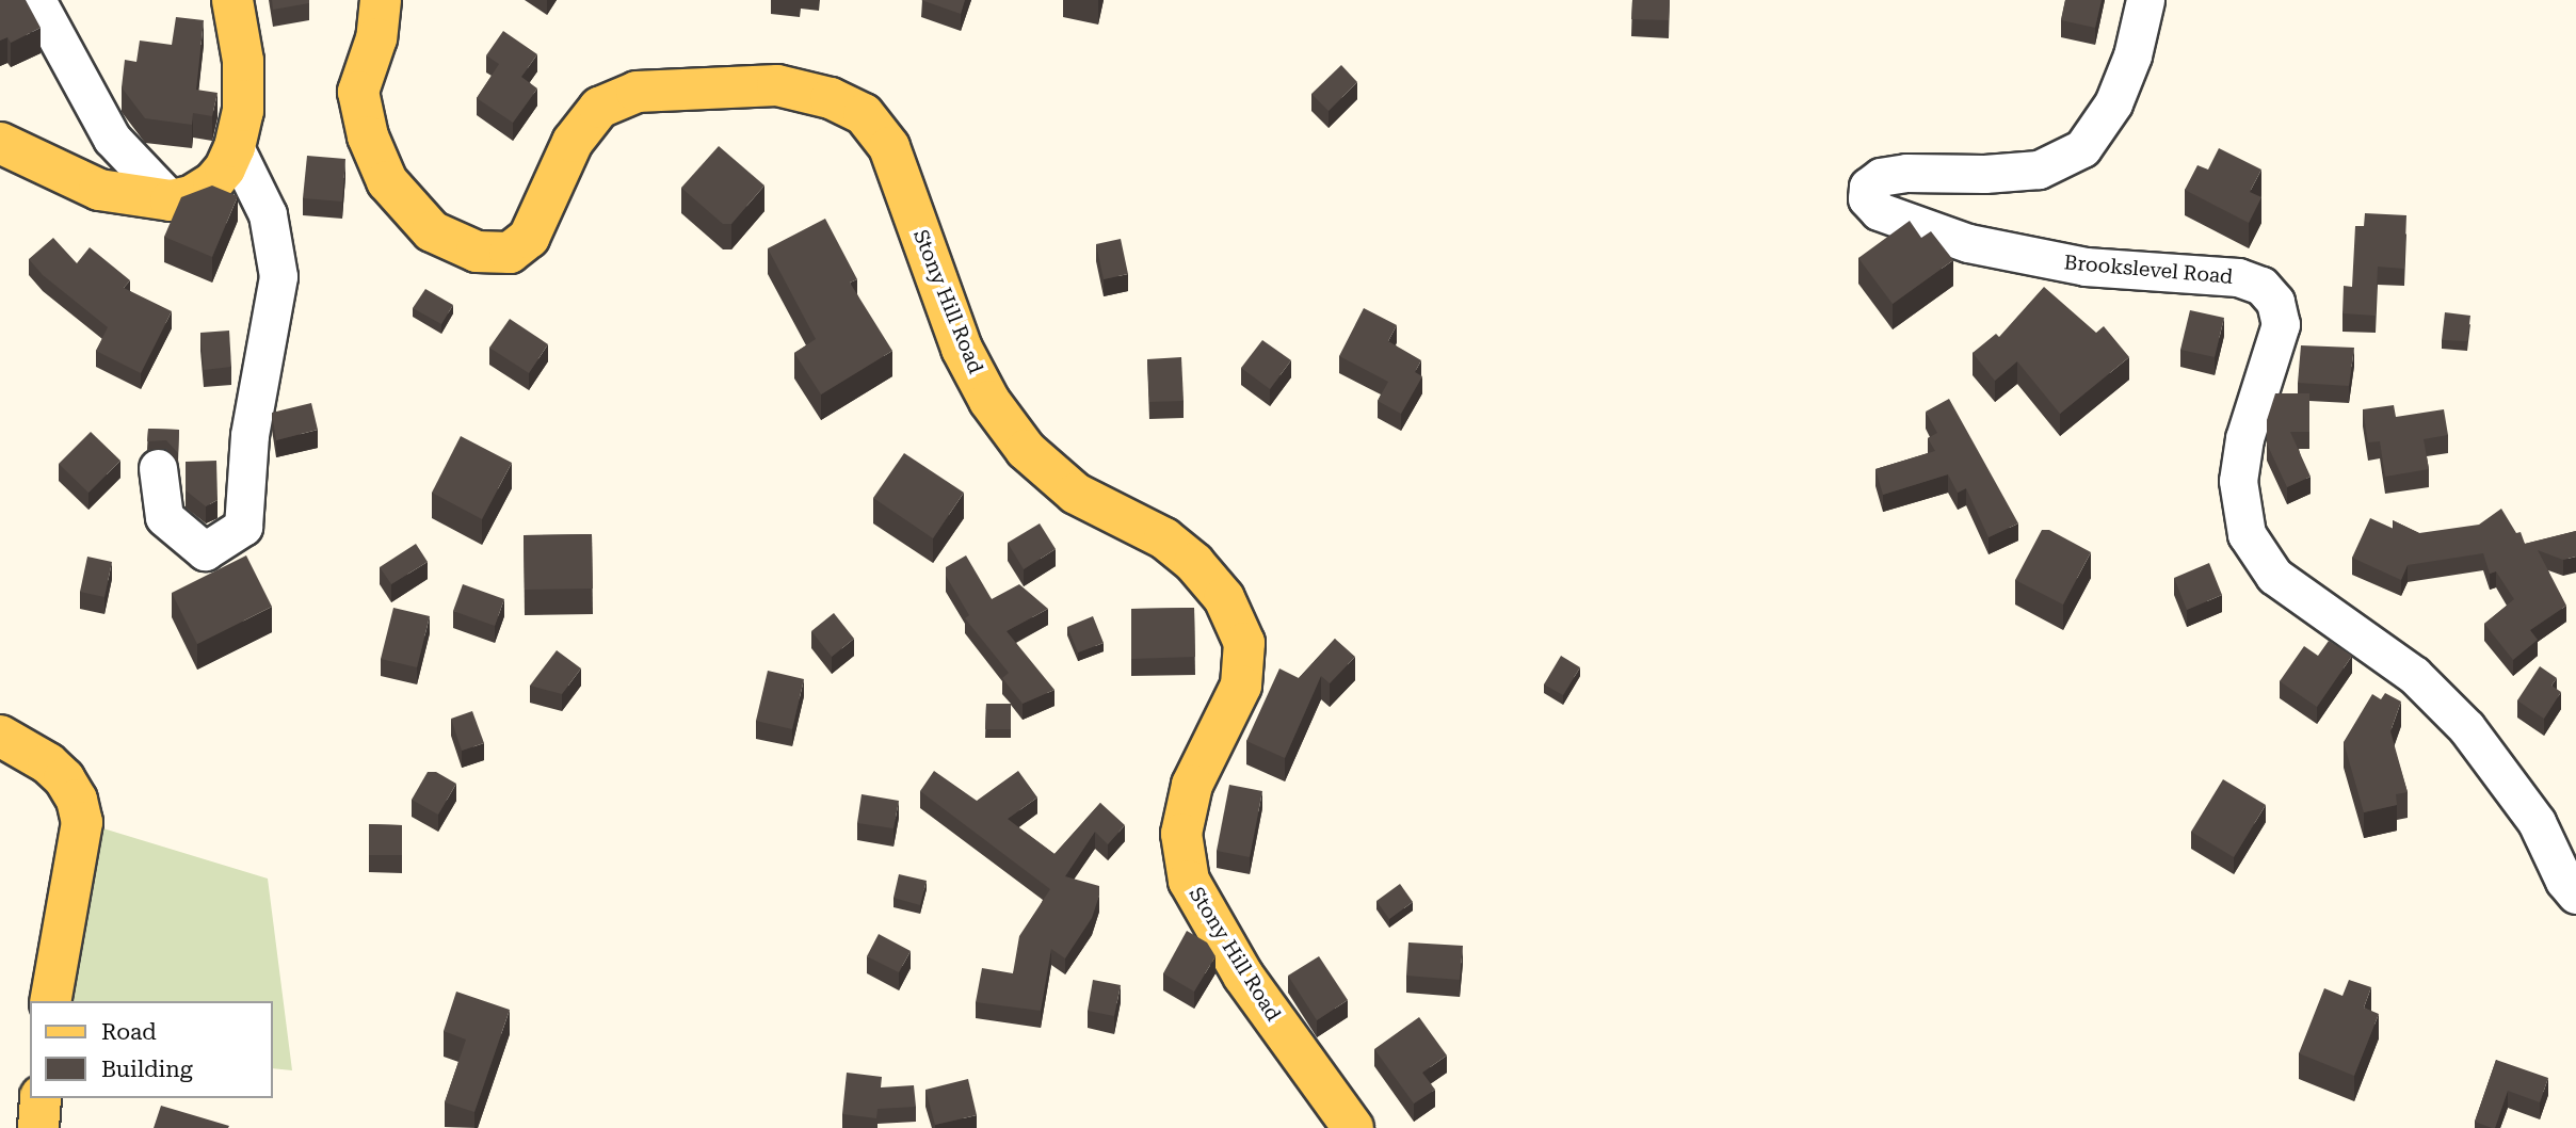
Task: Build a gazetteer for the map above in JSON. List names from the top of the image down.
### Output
{
  "streets": {
    "main road": ["Stony Hill Road"],
    "street": ["Brookslevel Road"]
  },
  "legend": ["Road", "Building"]
}
